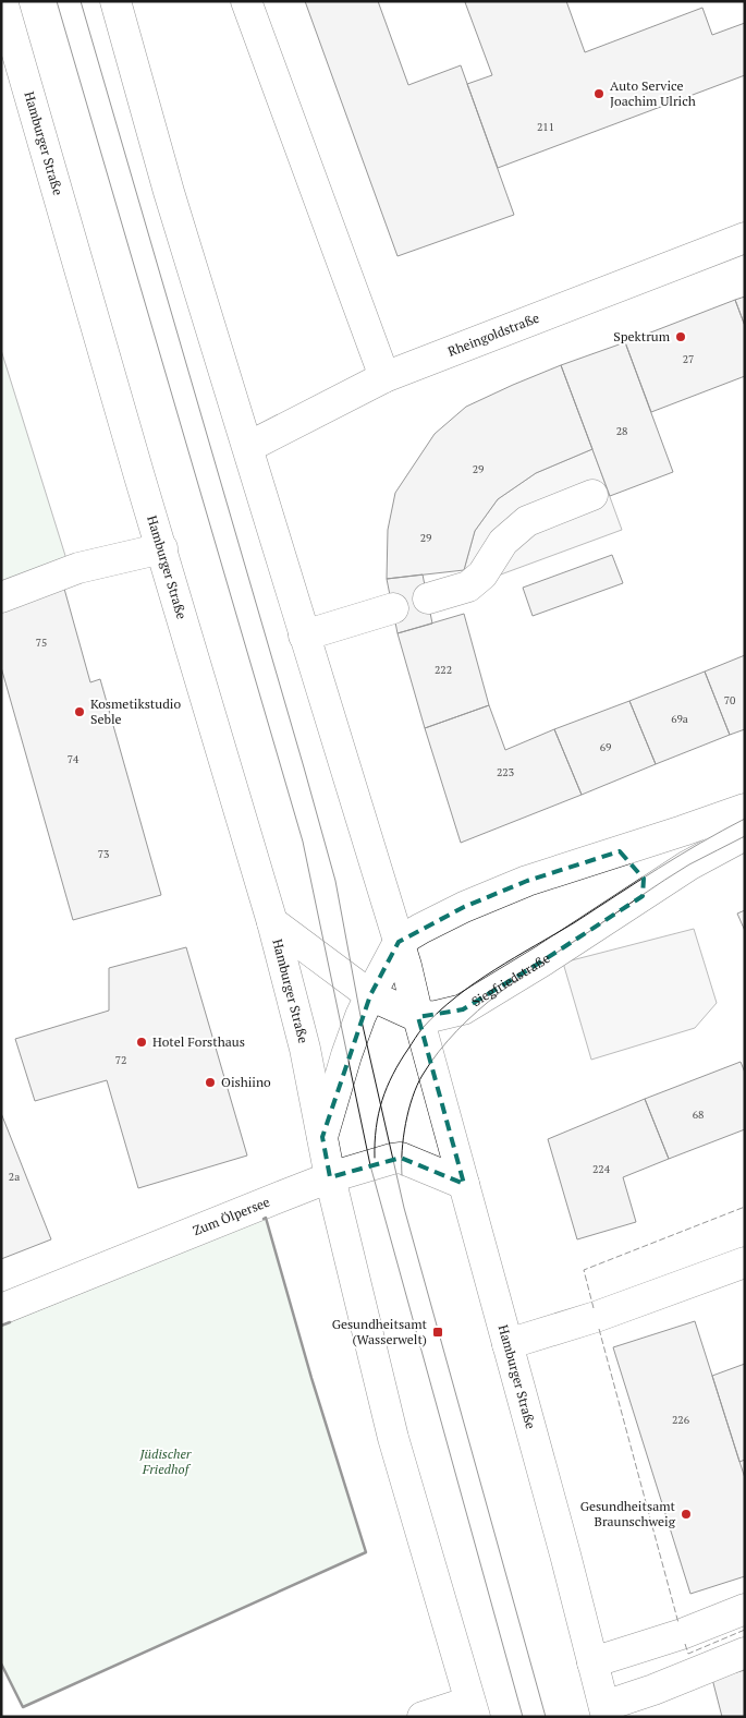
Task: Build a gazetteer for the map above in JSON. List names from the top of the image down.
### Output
{
  "streets": {
    "main road": [
      "Hamburger Straße",
      "Rheingoldstraße",
      "Siegfriedstraße",
      "Zum Ölpersee"
    ]
  },
  "crossings": [
    ["Hamburger Straße", "Rheingoldstraße"],
    ["Hamburger Straße", "Siegfriedstraße"],
    ["Hamburger Straße", "Zum Ölpersee"]
  ],
  "parks": ["Jüdischer Friedhof"],
  "places": {
    "other": [
      "Auto Service Joachim Ulrich",
      "Spektrum",
      "Kosmetikstudio Seble",
      "Hotel Forsthaus",
      "Oishiino",
      "Gesundheitsamt Braunschweig"
    ],
    "transit": ["Gesundheitsamt (Wasserwelt)"]
  },
  "house_numbers": [
    "211",
    "27",
    "28",
    "29",
    "29",
    "75",
    "222",
    "70",
    "69a",
    "69",
    "74",
    "223",
    "73",
    "72",
    "68",
    "224",
    "2a",
    "226"
  ]
}
